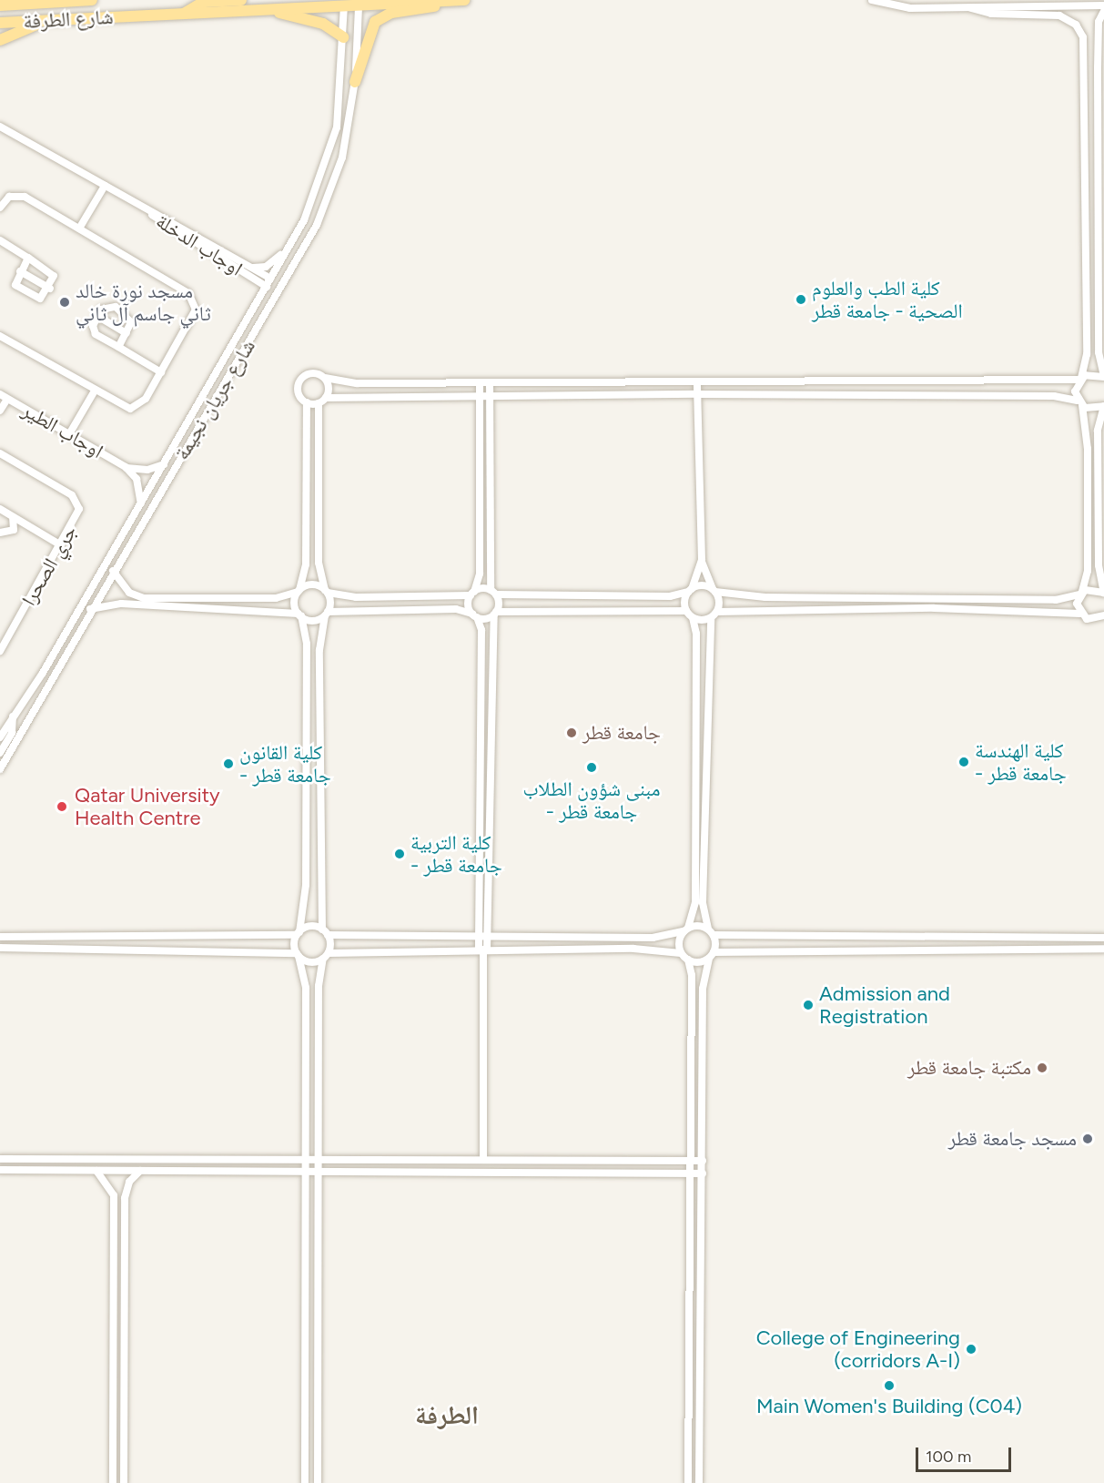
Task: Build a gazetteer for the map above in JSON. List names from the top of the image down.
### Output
{
  "streets": {
    "main road": ["شارع الطرفة"],
    "street": [
      "اوجاب الدخلة",
      "شارع جريان نجيمة",
      "اوجاب الطير",
      "جري الصحرا"
    ]
  },
  "crossings": [
    ["شارع الطرفة", "شارع جريان نجيمة"],
    ["اوجاب الدخلة", "شارع جريان نجيمة"],
    ["شارع جريان نجيمة", "اوجاب الطير"]
  ],
  "districts": ["الطرفة"],
  "places": [
    "كلية الطب والعلوم الصحية - جامعة قطر",
    "مسجد نورة خالد ثاني جاسم آل ثاني",
    "جامعة قطر",
    "كلية الهندسة - جامعة قطر",
    "كلية القانون - جامعة قطر",
    "مبنى شؤون الطلاب - جامعة قطر",
    "Qatar University Health Centre",
    "كلية التربية - جامعة قطر",
    "Admission and Registration",
    "مكتبة جامعة قطر",
    "مسجد جامعة قطر",
    "College of Engineering (corridors A-I)",
    "Main Women's Building (C04)"
  ],
  "scale_bar": "100 m"
}
